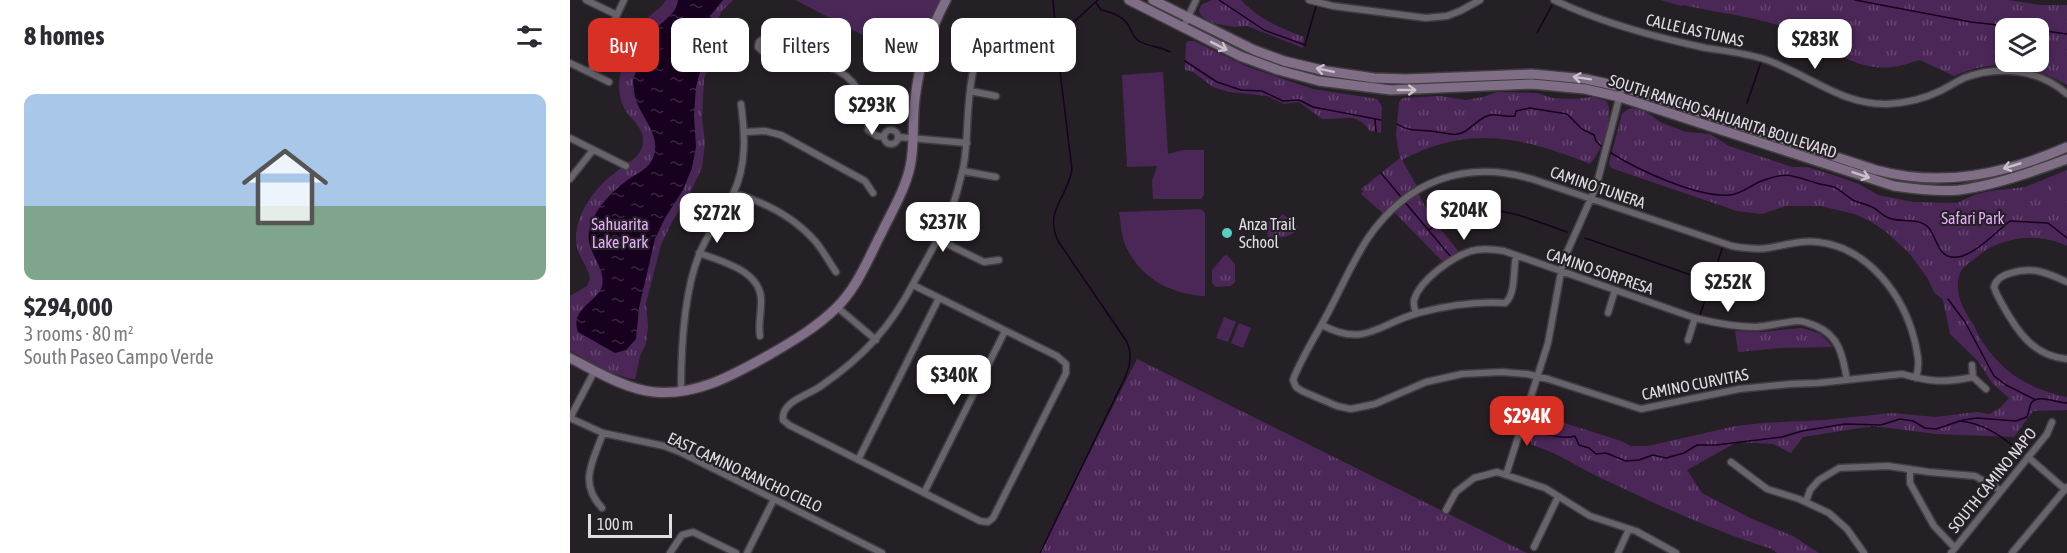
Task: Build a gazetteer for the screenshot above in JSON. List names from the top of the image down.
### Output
{
  "streets": {
    "street": [
      "CALLE LAS TUNAS",
      "SOUTH RANCHO SAHUARITA BOULEVARD",
      "CAMINO TUNERA",
      "CAMINO SORPRESA",
      "CAMINO CURVITAS",
      "EAST CAMINO RANCHO CIELO",
      "SOUTH CAMINO NAPO"
    ]
  },
  "crossings": [
    ["CAMINO TUNERA", "CAMINO CURVITAS"],
    ["CAMINO SORPRESA", "CAMINO CURVITAS"]
  ],
  "parks": ["Safari Park", "Sahuarita Lake Park"],
  "places": ["Anza Trail School"],
  "scale_bar": "100 m",
  "page": {
    "heading": "8 homes",
    "chip": [
      "Buy",
      "Rent",
      "Filters",
      "New",
      "Apartment"
    ],
    "price": [
      "$283K",
      "$293K",
      "$204K",
      "$272K",
      "$237K",
      "$252K",
      "$340K",
      "$294K"
    ],
    "list": [
      {
        "name": "$294,000",
        "note": "3 rooms · 80 m² · South Paseo Campo Verde"
      }
    ],
    "scale": "100 m"
  }
}
